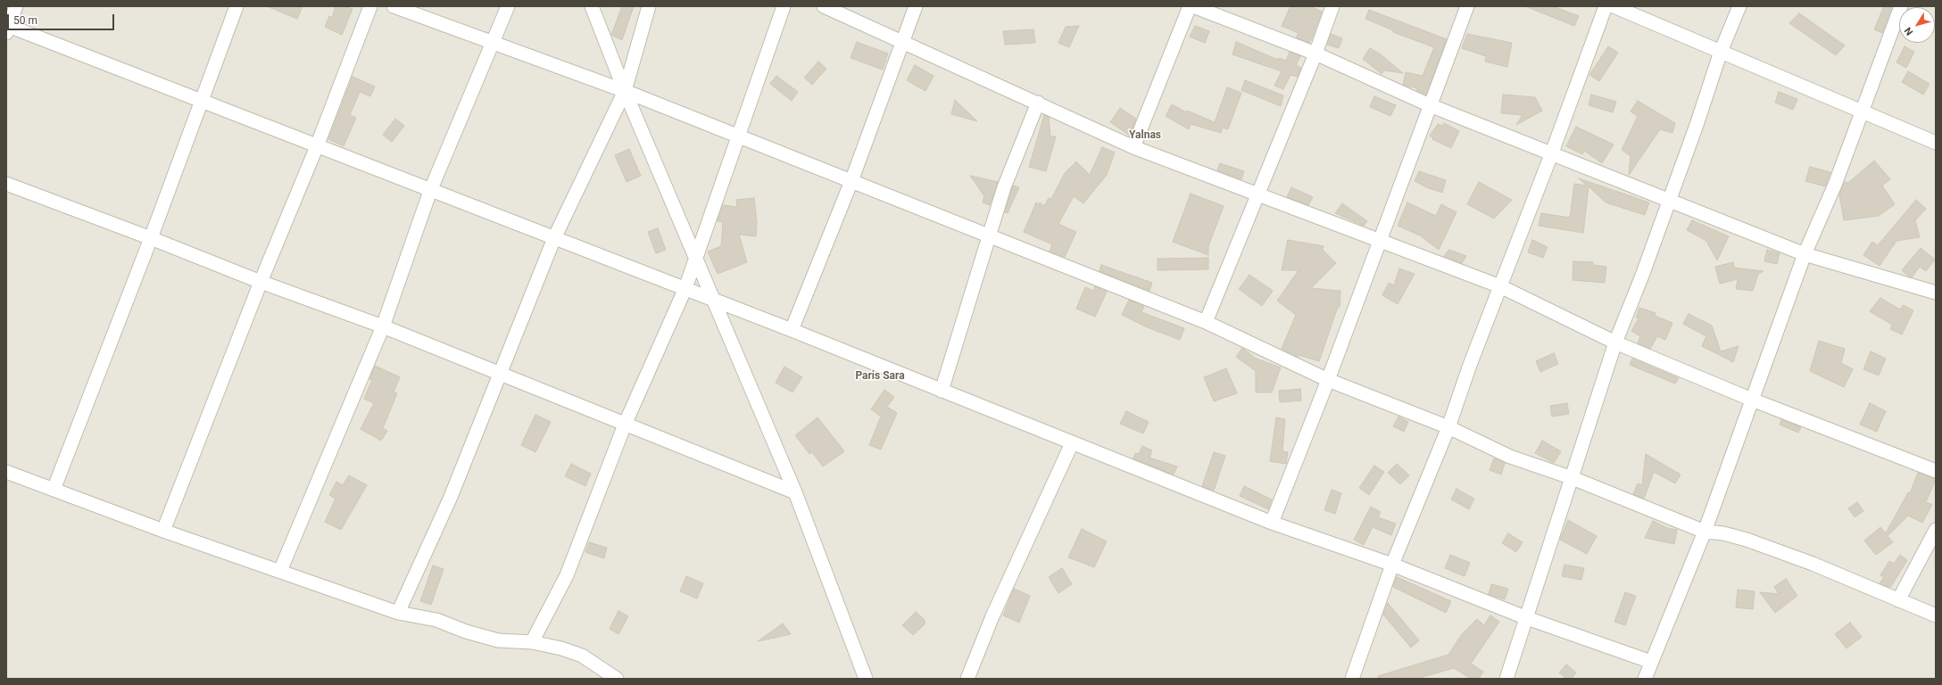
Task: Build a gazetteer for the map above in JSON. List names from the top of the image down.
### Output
{
  "districts": ["Yalnas", "Paris Sara"],
  "scale_bar": "50 m",
  "north": "bottom left"
}
